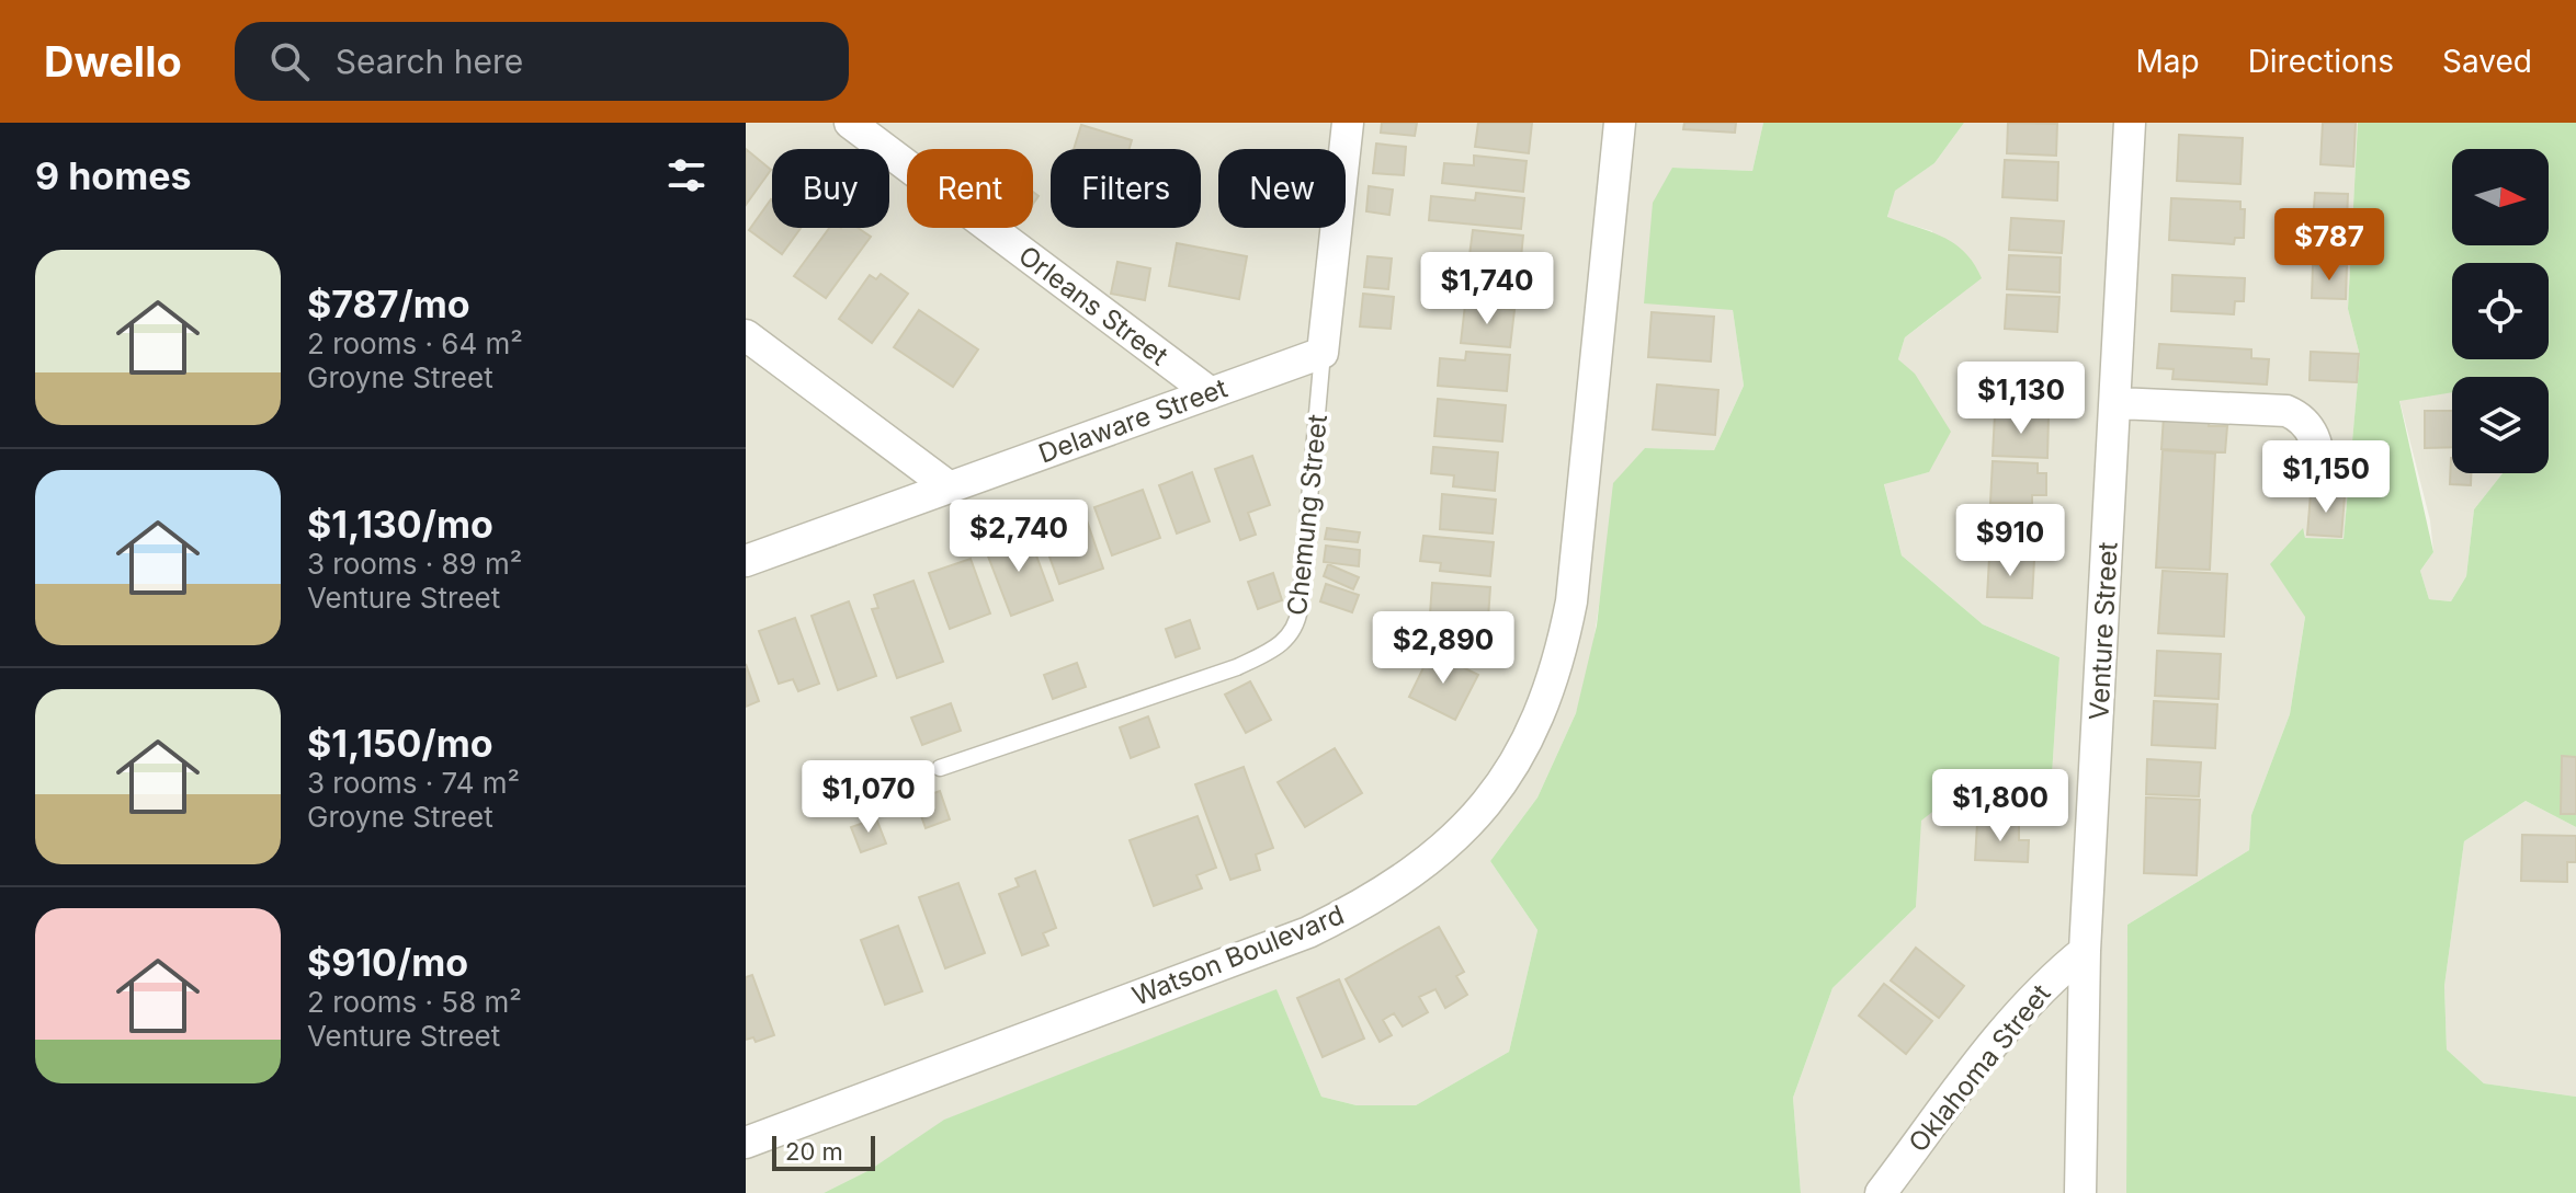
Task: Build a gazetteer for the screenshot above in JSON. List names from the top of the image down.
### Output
{
  "streets": {
    "street": [
      "Orleans Street",
      "Delaware Street",
      "Chemung Street",
      "Venture Street",
      "Watson Boulevard",
      "Oklahoma Street"
    ]
  },
  "crossings": [
    ["Orleans Street", "Delaware Street"],
    ["Delaware Street", "Chemung Street"],
    ["Venture Street", "Oklahoma Street"]
  ],
  "scale_bar": "20 m",
  "north": "right",
  "page": {
    "header": "Dwello",
    "search": "Search here",
    "nav": ["Map", "Directions", "Saved"],
    "heading": "9 homes",
    "chip": [
      "Buy",
      "Rent",
      "Filters",
      "New"
    ],
    "price": [
      "$787",
      "$1,740",
      "$1,130",
      "$1,150",
      "$2,740",
      "$910",
      "$2,890",
      "$1,070",
      "$1,800"
    ],
    "list": [
      {
        "name": "$787/mo",
        "note": "2 rooms · 64 m² · Groyne Street"
      },
      {
        "name": "$1,130/mo",
        "note": "3 rooms · 89 m² · Venture Street"
      },
      {
        "name": "$1,150/mo",
        "note": "3 rooms · 74 m² · Groyne Street"
      },
      {
        "name": "$910/mo",
        "note": "2 rooms · 58 m² · Venture Street"
      }
    ],
    "scale": "20 m"
  }
}
